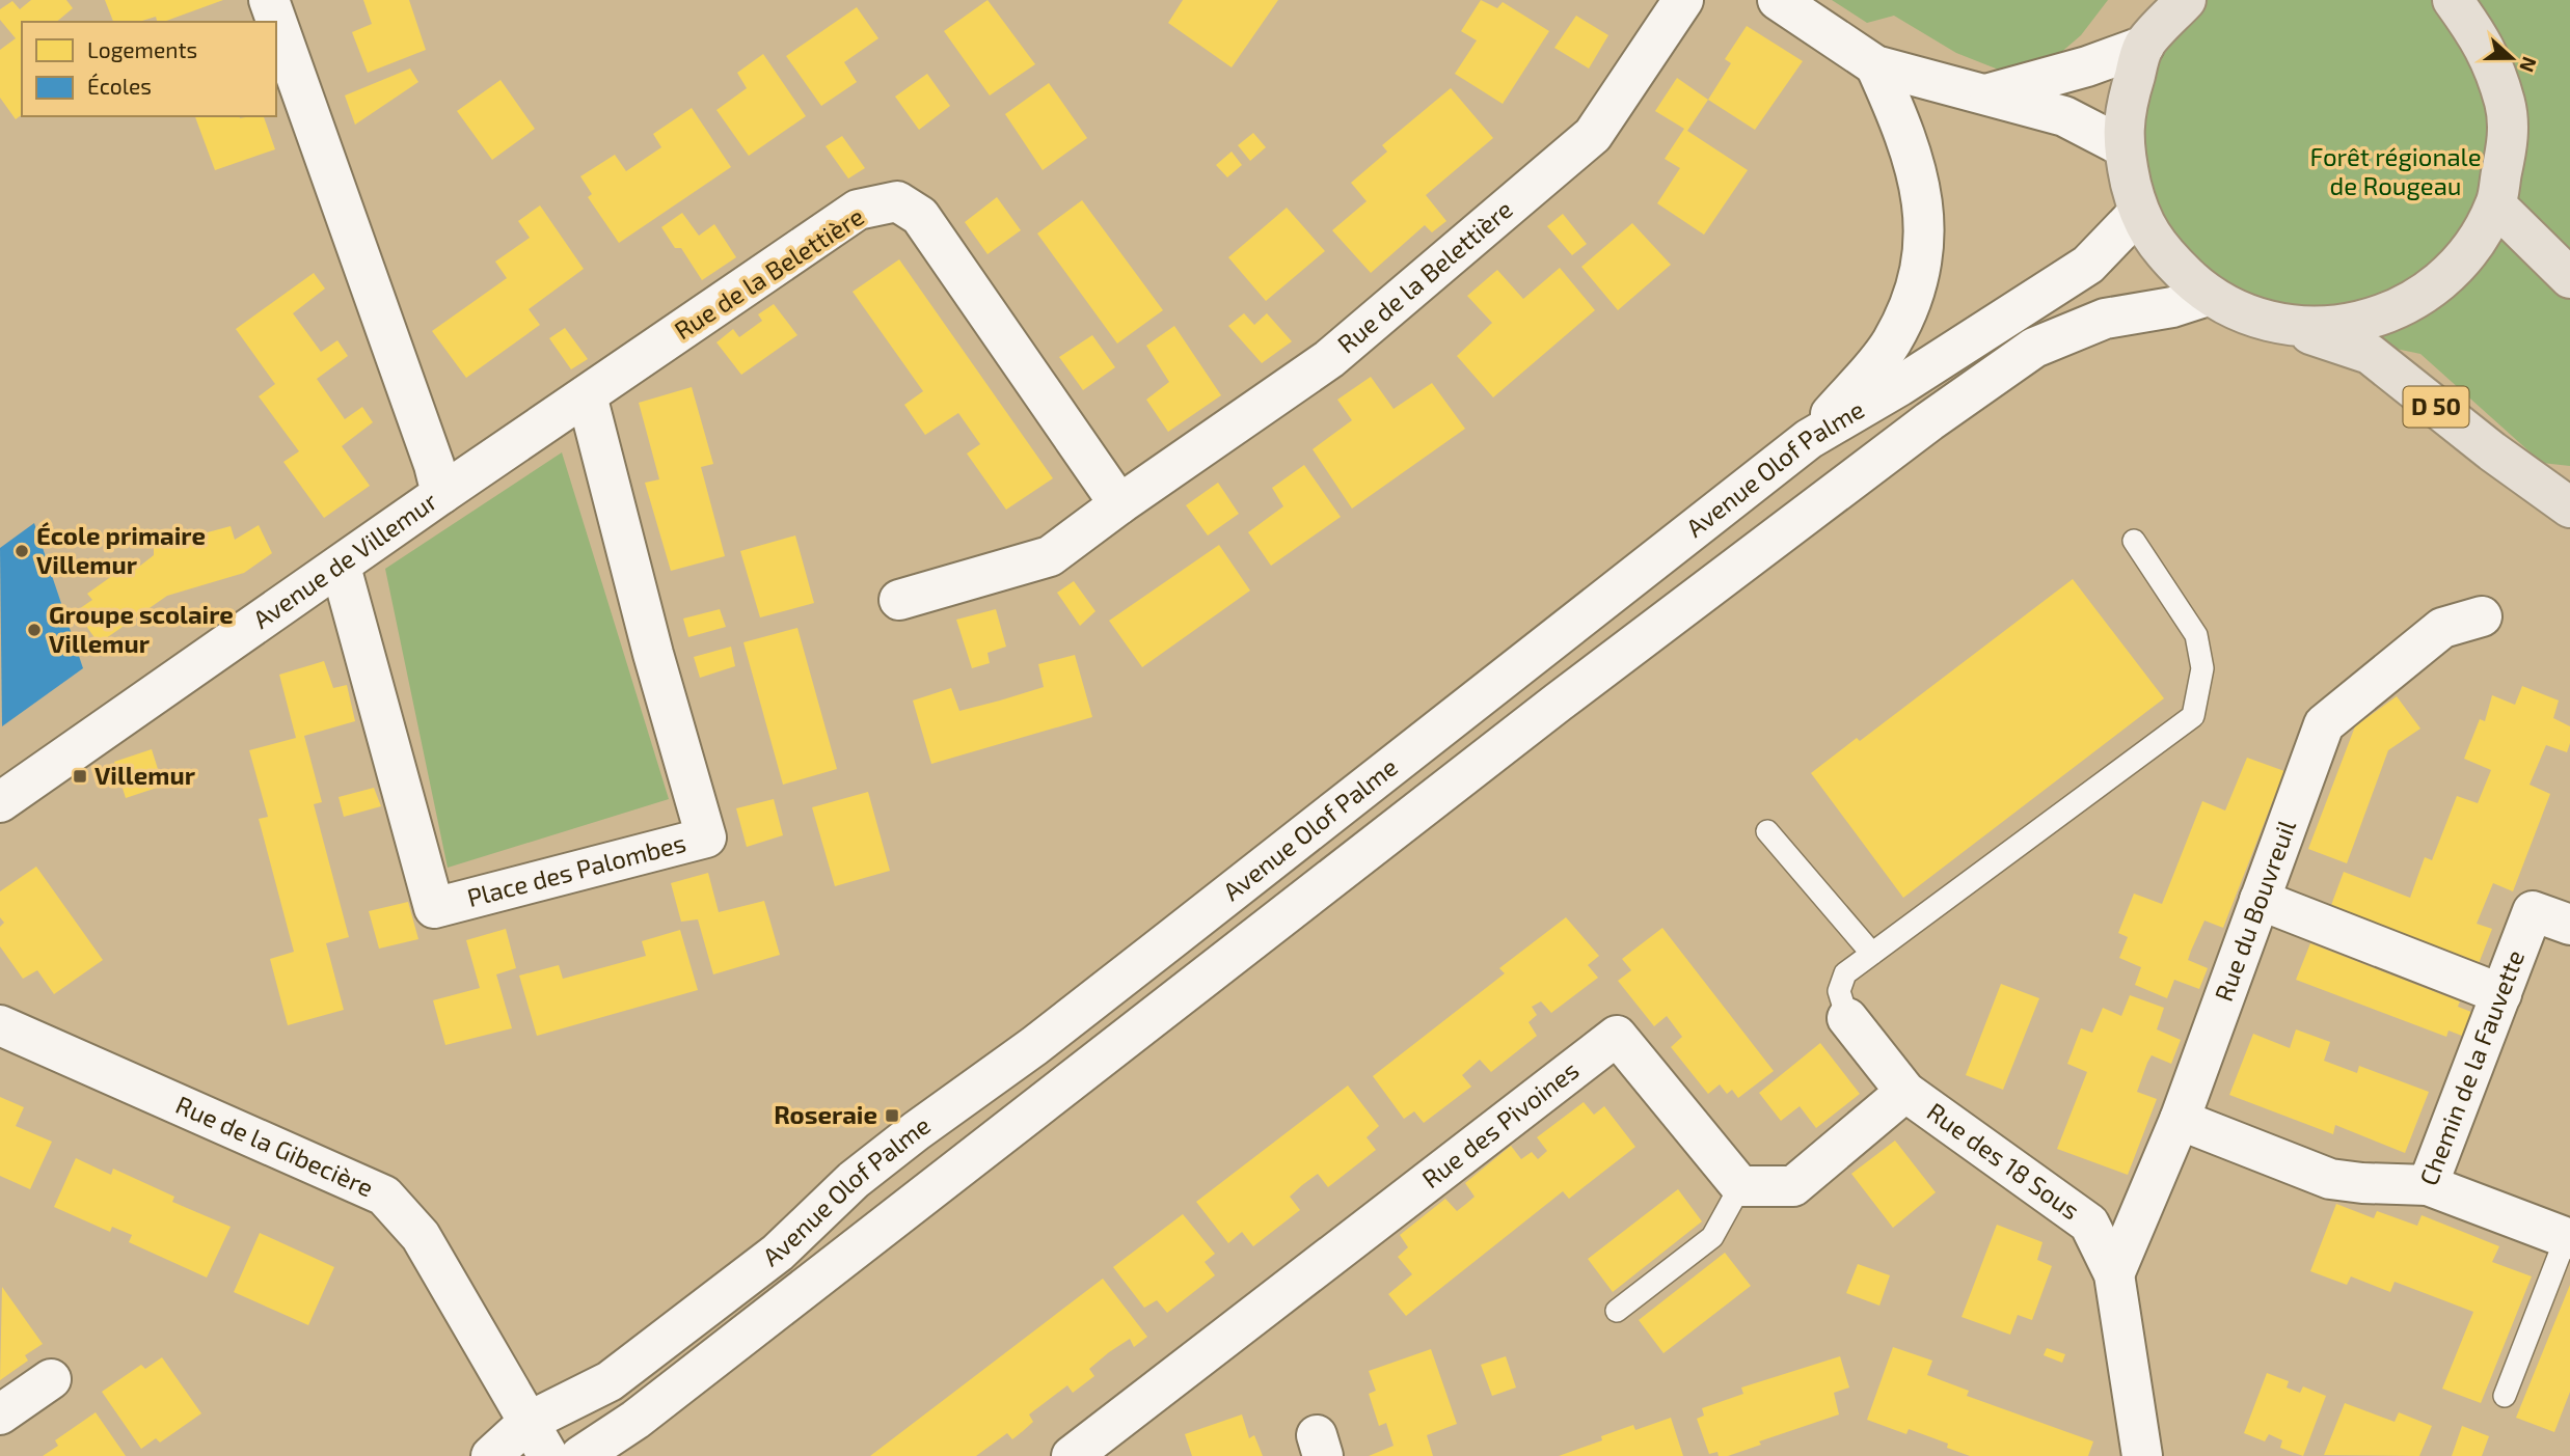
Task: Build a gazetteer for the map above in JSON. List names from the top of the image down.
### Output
{
  "streets": {
    "main road": ["D 50"],
    "street": [
      "Rue de la Belettière",
      "Avenue Olof Palme",
      "Avenue de Villemur",
      "Place des Palombes",
      "Rue du Bouvreuil",
      "Chemin de la Fauvette",
      "Rue des Pivoines",
      "Rue de la Gibecière",
      "Rue des 18 Sous"
    ]
  },
  "crossings": [
    ["Rue de la Belettière", "Avenue de Villemur"],
    ["Rue de la Belettière", "Place des Palombes"],
    ["Avenue Olof Palme", "Rue de la Gibecière"],
    ["Avenue de Villemur", "Place des Palombes"],
    ["Rue du Bouvreuil", "Chemin de la Fauvette"],
    ["Rue du Bouvreuil", "Rue des 18 Sous"]
  ],
  "parks": ["Forêt régionale de Rougeau"],
  "places": {
    "other": ["École primaire Villemur", "Groupe scolaire Villemur"],
    "transit": ["Villemur", "Roseraie"]
  },
  "legend": ["Logements", "Écoles"],
  "north": "right"
}
